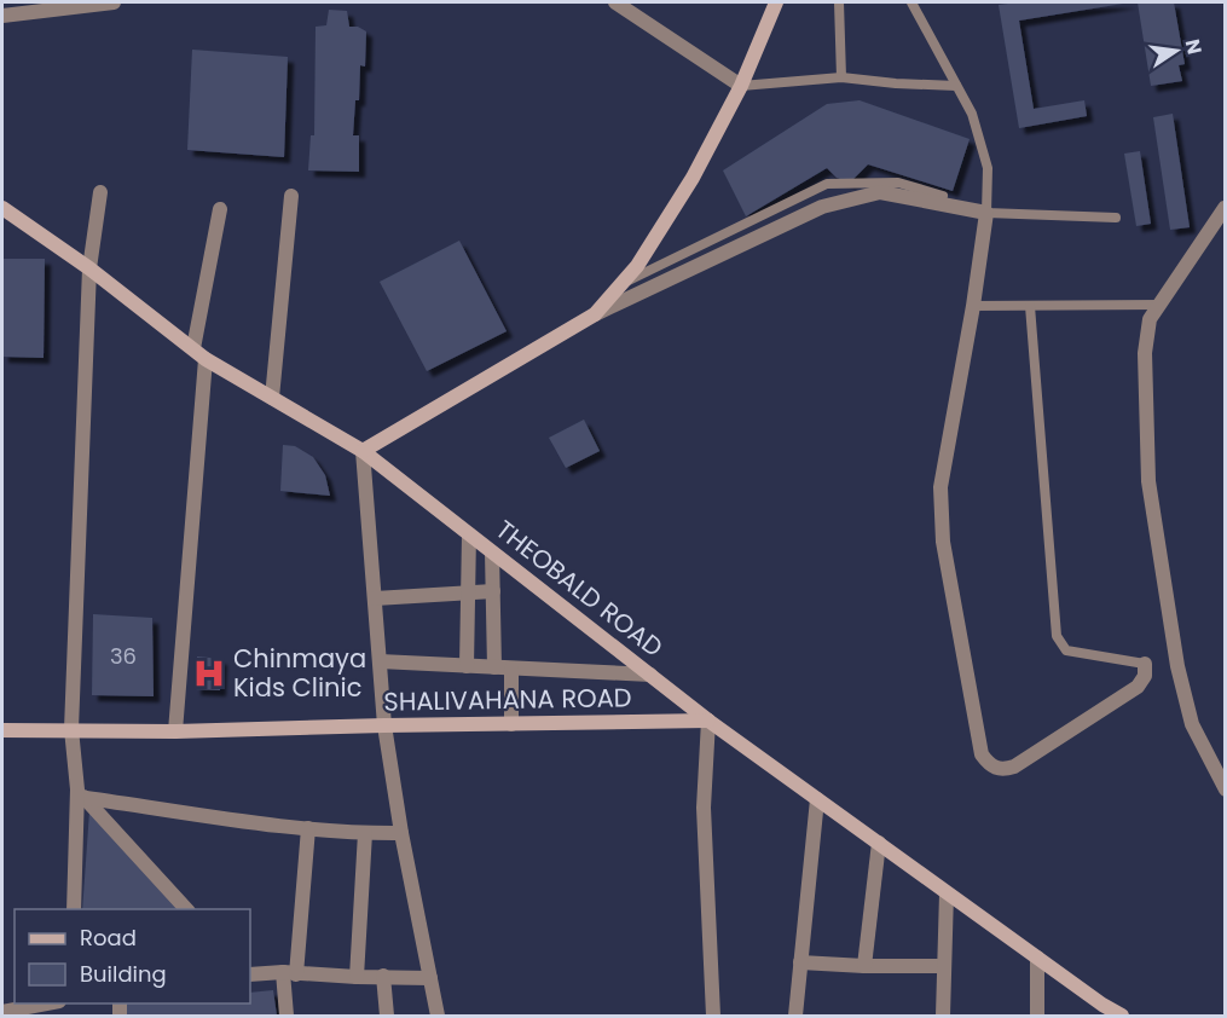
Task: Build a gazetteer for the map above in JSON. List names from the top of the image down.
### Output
{
  "streets": {
    "main road": ["THEOBALD ROAD", "SHALIVAHANA ROAD"]
  },
  "crossings": [
    ["THEOBALD ROAD", "SHALIVAHANA ROAD"]
  ],
  "places": {
    "hospital": ["Chinmaya Kids Clinic"]
  },
  "house_numbers": ["36"],
  "legend": ["Road", "Building"],
  "north": "right"
}
